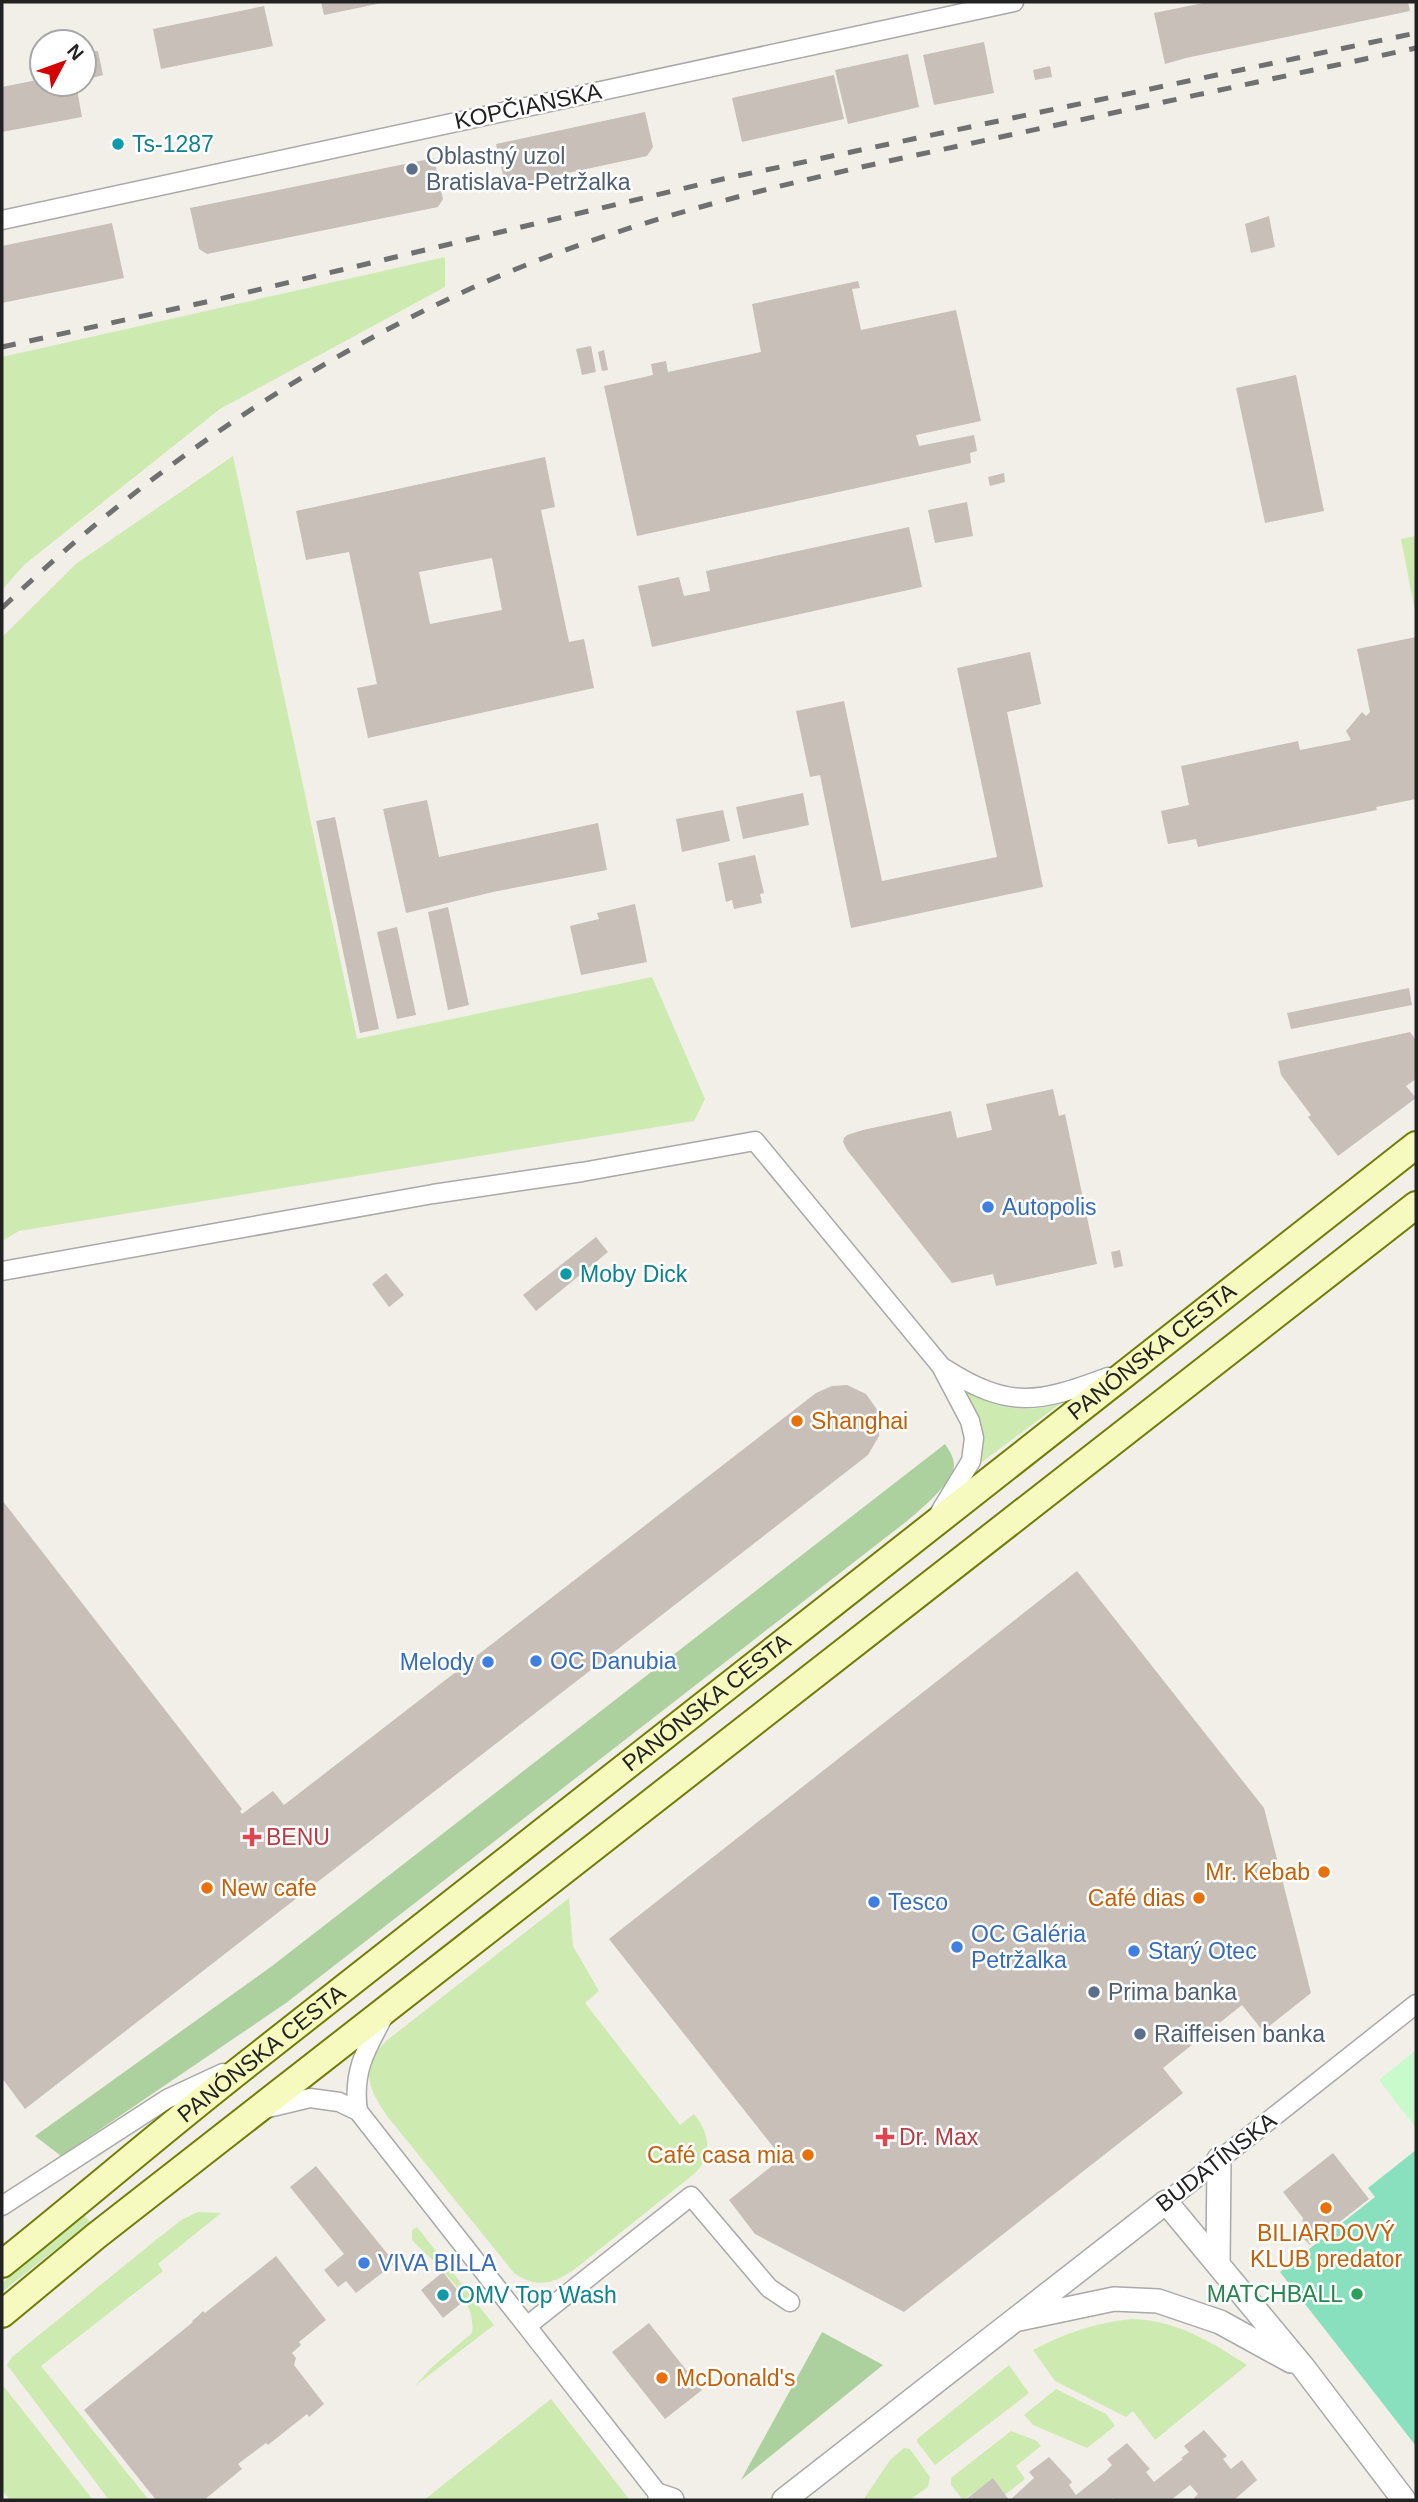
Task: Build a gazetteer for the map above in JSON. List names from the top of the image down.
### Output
{
  "streets": {
    "main road": ["PANÓNSKA CESTA"],
    "street": ["KOPČIANSKA", "BUDATÍNSKA"]
  },
  "places": {
    "other": [
      "Ts-1287",
      "Oblastný uzol Bratislava-Petržalka",
      "Autopolis",
      "Moby Dick",
      "Shanghai",
      "OC Danubia",
      "Melody",
      "Mr. Kebab",
      "New cafe",
      "Café dias",
      "Tesco",
      "OC Galéria Petržalka",
      "Starý Otec",
      "Prima banka",
      "Raiffeisen banka",
      "Café casa mia",
      "BILIARDOVÝ KLUB predator",
      "VIVA BILLA",
      "MATCHBALL",
      "OMV Top Wash",
      "McDonald's"
    ],
    "health": ["BENU", "Dr. Max"]
  },
  "north": "top right"
}
